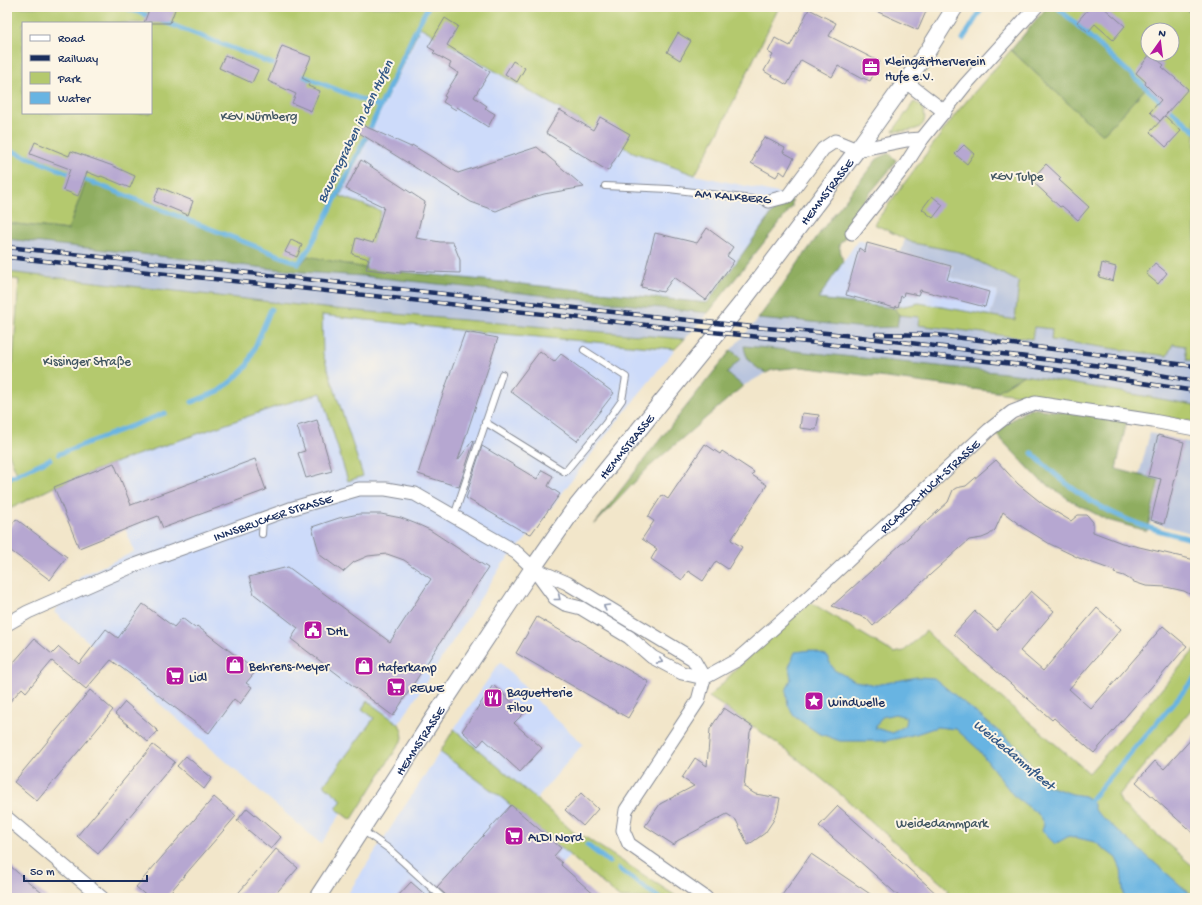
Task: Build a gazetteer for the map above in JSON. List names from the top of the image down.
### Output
{
  "streets": {
    "street": [
      "HEMMSTRASSE",
      "AM KALKBERG",
      "RICARDA-HUCH-STRASSE",
      "INNSBRUCKER STRASSE"
    ]
  },
  "crossings": [
    ["HEMMSTRASSE", "AM KALKBERG"],
    ["HEMMSTRASSE", "INNSBRUCKER STRASSE"]
  ],
  "water": ["Bauerngraben in den Hufen", "Weidedammfleet"],
  "parks": [
    "KGV Nürnberg",
    "KGV Tulpe",
    "Kissinger Straße",
    "Weidedammpark"
  ],
  "places": {
    "office": ["Kleingärtnerverein Hufe e.V."],
    "public building": ["DHL"],
    "shop": ["Behrens-Meyer", "Haferkamp"],
    "supermarket": ["Lidl", "REWE", "ALDI Nord"],
    "restaurant": ["Baguetterie Filou"],
    "place": ["Windwelle"]
  },
  "legend": [
    "Road",
    "Railway",
    "Park",
    "Water"
  ],
  "scale_bar": "50 m",
  "north": "top"
}
